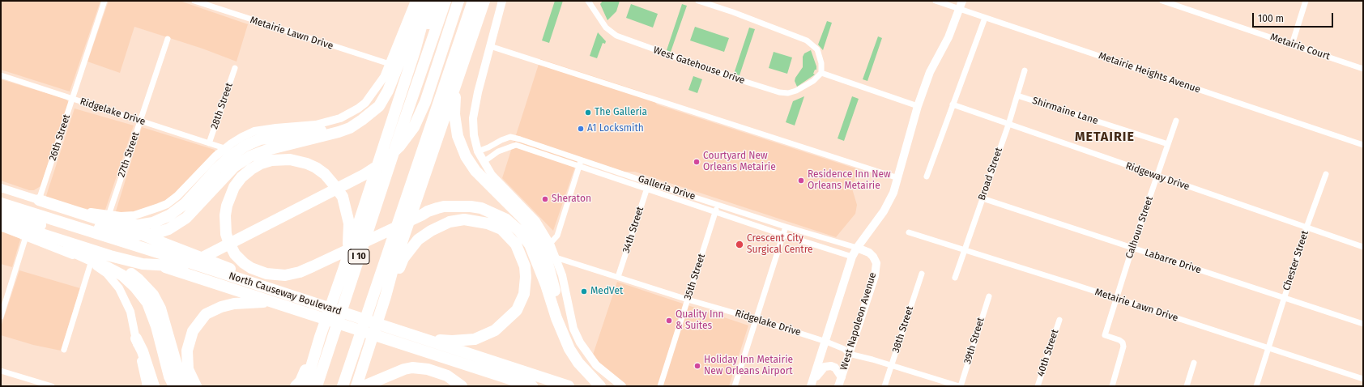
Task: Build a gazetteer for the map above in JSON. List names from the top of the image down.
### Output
{
  "streets": {
    "highway": ["I 10", "North Causeway Boulevard"],
    "street": [
      "Metairie Lawn Drive",
      "Metairie Court",
      "West Gatehouse Drive",
      "Metairie Heights Avenue",
      "28th Street",
      "Shirmaine Lane",
      "Ridgelake Drive",
      "26th Street",
      "27th Street",
      "Broad Street",
      "Ridgeway Drive",
      "Galleria Drive",
      "Calhoun Street",
      "34th Street",
      "Chester Street",
      "Labarre Drive",
      "35th Street",
      "West Napoleon Avenue",
      "38th Street",
      "39th Street",
      "40th Street"
    ]
  },
  "crossings": [
    ["Metairie Lawn Drive", "Broad Street"],
    ["Metairie Lawn Drive", "Calhoun Street"],
    ["Metairie Lawn Drive", "Chester Street"],
    ["28th Street", "Ridgelake Drive"],
    ["Shirmaine Lane", "Broad Street"],
    ["Shirmaine Lane", "Calhoun Street"],
    ["Ridgelake Drive", "26th Street"],
    ["Ridgelake Drive", "27th Street"],
    ["Ridgelake Drive", "34th Street"],
    ["Ridgelake Drive", "35th Street"],
    ["Ridgelake Drive", "West Napoleon Avenue"],
    ["Ridgelake Drive", "38th Street"],
    ["Ridgelake Drive", "39th Street"],
    ["Broad Street", "Ridgeway Drive"],
    ["Broad Street", "Labarre Drive"],
    ["Ridgeway Drive", "Calhoun Street"],
    ["Ridgeway Drive", "Chester Street"],
    ["Galleria Drive", "34th Street"],
    ["Galleria Drive", "35th Street"],
    ["Galleria Drive", "West Napoleon Avenue"],
    ["Calhoun Street", "Labarre Drive"],
    ["Chester Street", "Labarre Drive"]
  ],
  "districts": ["METAIRIE"],
  "places": [
    "The Galleria",
    "A1 Locksmith",
    "Courtyard New Orleans Metairie",
    "Residence Inn New Orleans Metairie",
    "Sheraton",
    "Crescent City Surgical Centre",
    "MedVet",
    "Quality Inn & Suites",
    "Holiday Inn Metairie New Orleans Airport"
  ],
  "scale_bar": "100 m"
}
